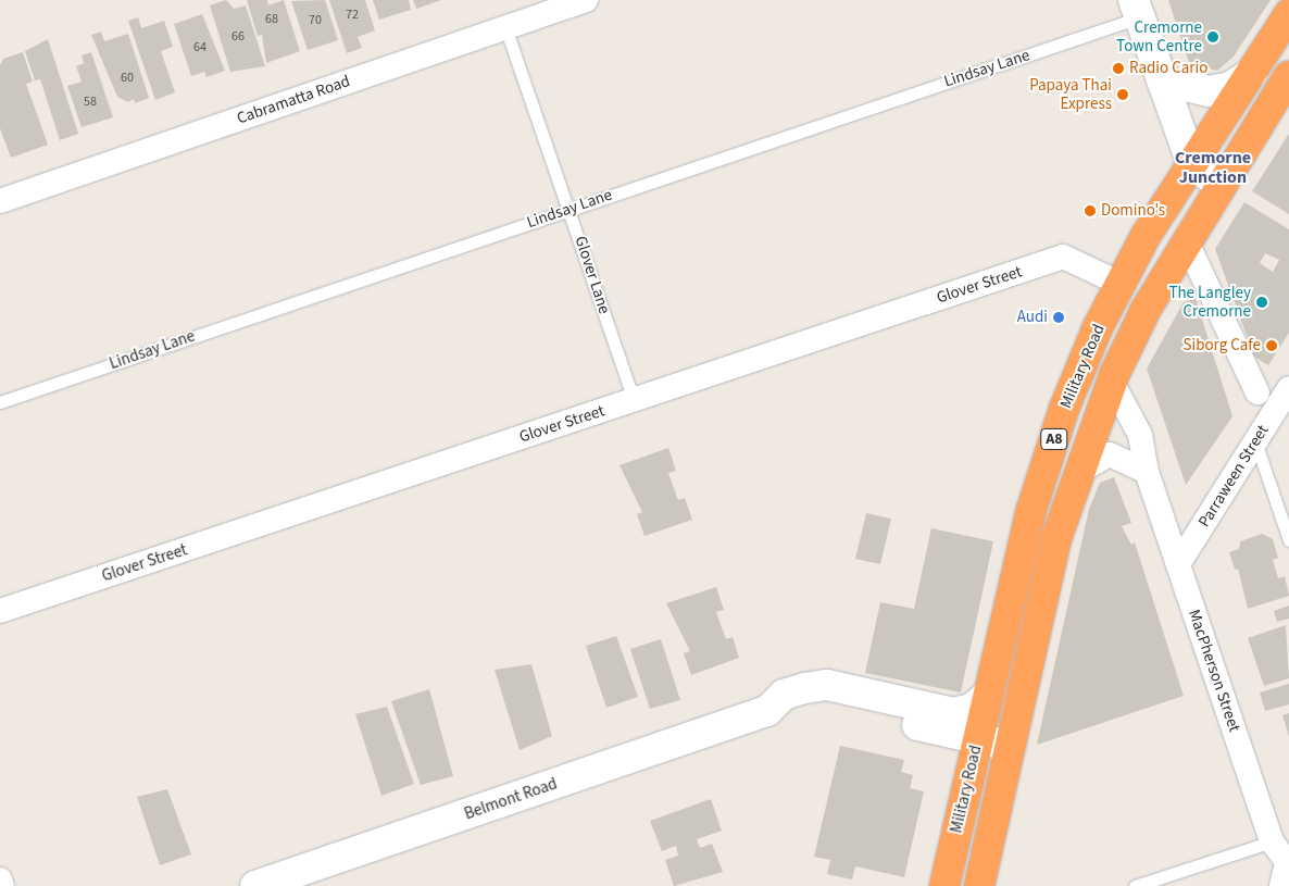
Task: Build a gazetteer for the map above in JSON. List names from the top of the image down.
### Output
{
  "streets": {
    "highway": ["Military Road", "A8"],
    "street": [
      "Cabramatta Road",
      "Glover Street",
      "Parraween Street",
      "MacPherson Street",
      "Belmont Road"
    ],
    "lane": ["Lindsay Lane", "Glover Lane"]
  },
  "crossings": [
    ["Lindsay Lane", "Glover Lane"],
    ["Cabramatta Road", "Glover Lane"],
    ["Glover Lane", "Glover Street"],
    ["Glover Street", "Military Road"],
    ["Military Road", "MacPherson Street"],
    ["Military Road", "Belmont Road"],
    ["Parraween Street", "MacPherson Street"]
  ],
  "districts": ["Cremorne Junction"],
  "places": [
    "Cremorne Town Centre",
    "Radio Cario",
    "Papaya Thai Express",
    "Domino's",
    "The Langley Cremorne",
    "Audi",
    "Siborg Cafe"
  ],
  "house_numbers": [
    "72",
    "68",
    "70",
    "66",
    "64",
    "60",
    "58"
  ]
}
